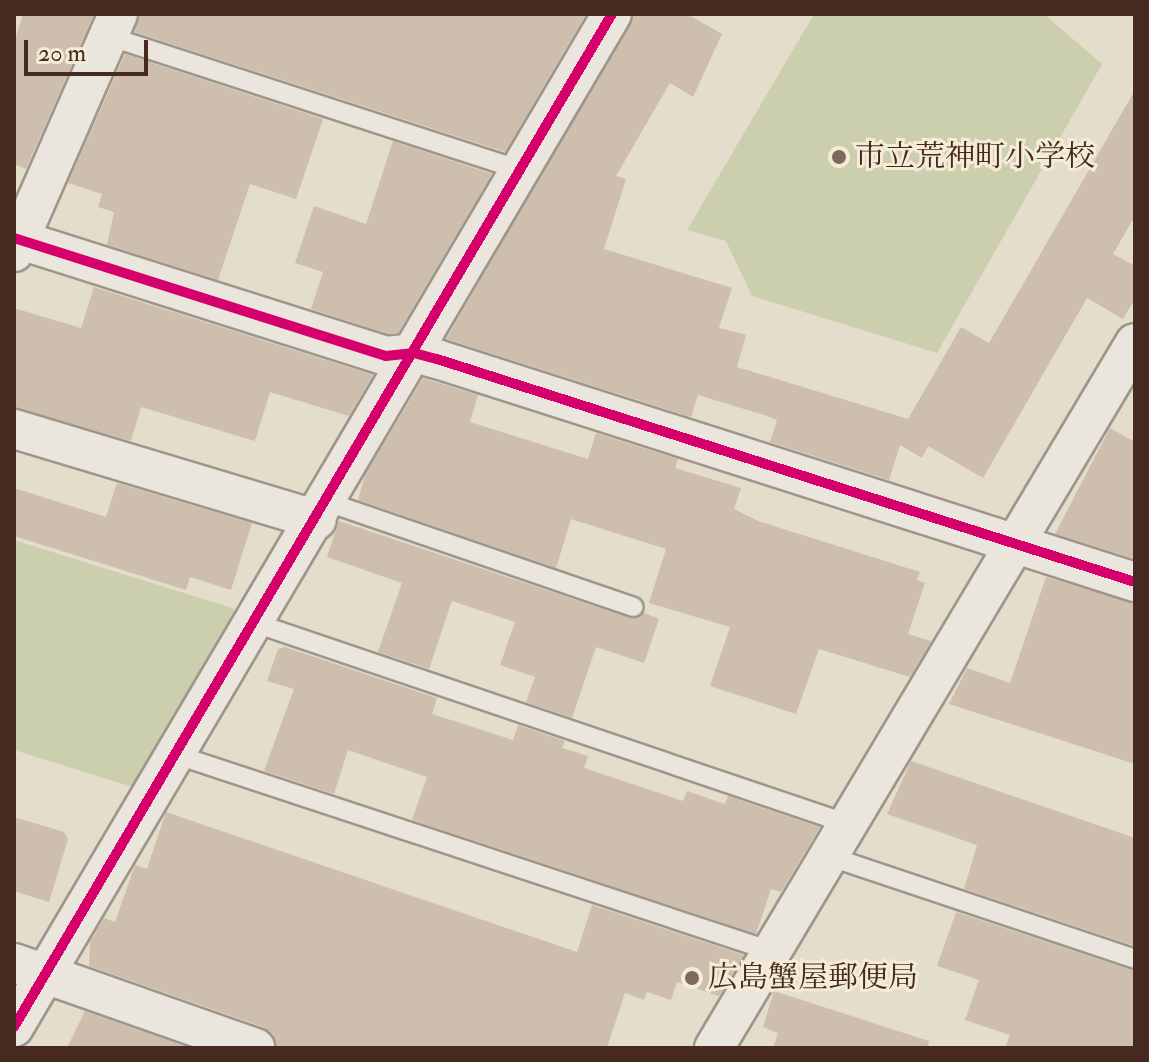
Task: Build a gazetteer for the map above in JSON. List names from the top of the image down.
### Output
{
  "places": ["市立荒神町小学校", "広島蟹屋郵便局"],
  "scale_bar": "20 m"
}
